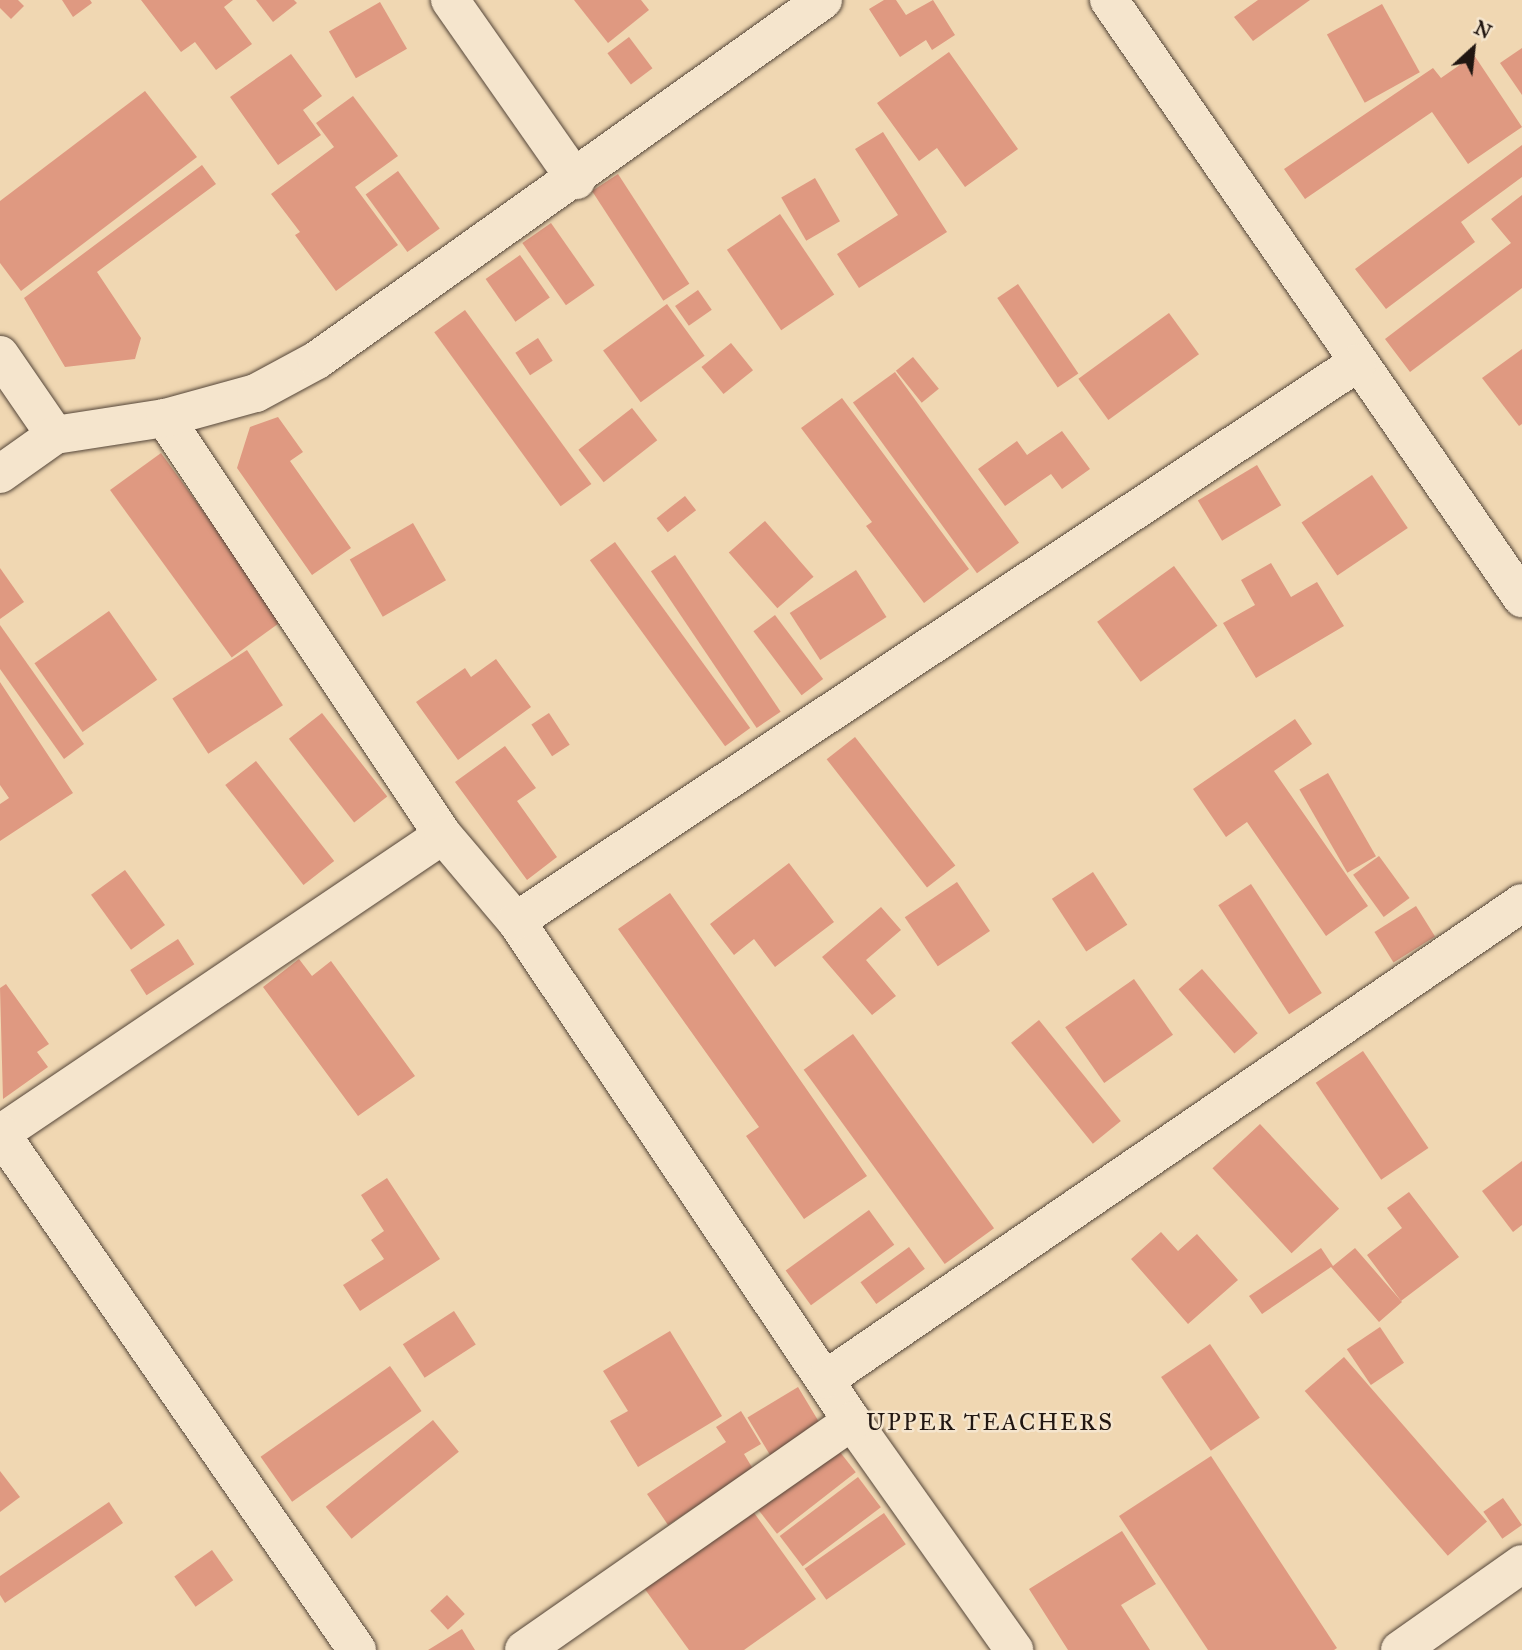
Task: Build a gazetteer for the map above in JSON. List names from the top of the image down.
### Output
{
  "districts": ["UPPER TEACHERS"],
  "north": "top right"
}
